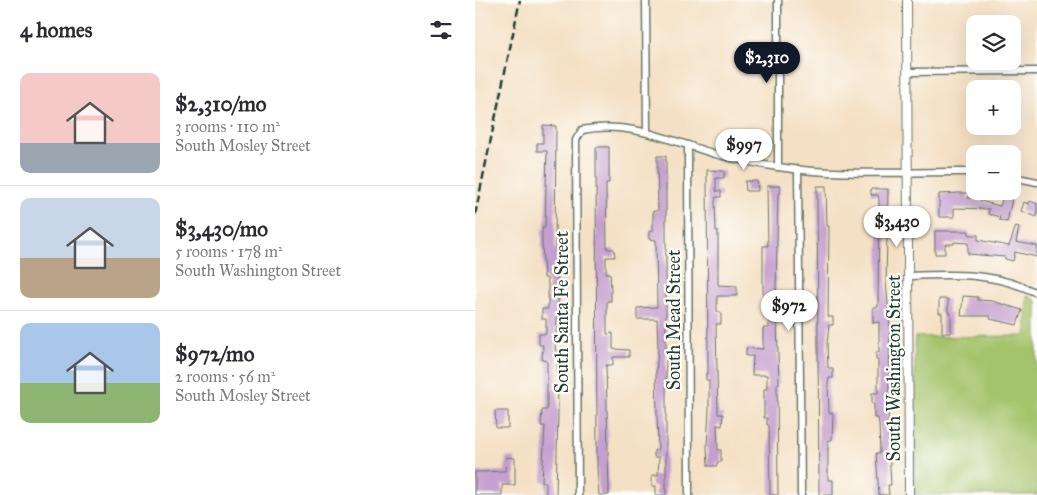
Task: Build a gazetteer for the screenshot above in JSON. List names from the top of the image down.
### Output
{
  "streets": {
    "street": ["South Santa Fe Street", "South Mead Street", "South Washington Street"]
  },
  "page": {
    "heading": "4 homes",
    "map_buttons": ["+", "−"],
    "price": [
      "$2,310",
      "$997",
      "$3,430",
      "$972"
    ],
    "list": [
      {
        "name": "$2,310/mo",
        "note": "3 rooms · 110 m² · South Mosley Street"
      },
      {
        "name": "$3,430/mo",
        "note": "5 rooms · 178 m² · South Washington Street"
      },
      {
        "name": "$972/mo",
        "note": "2 rooms · 56 m² · South Mosley Street"
      }
    ]
  }
}
